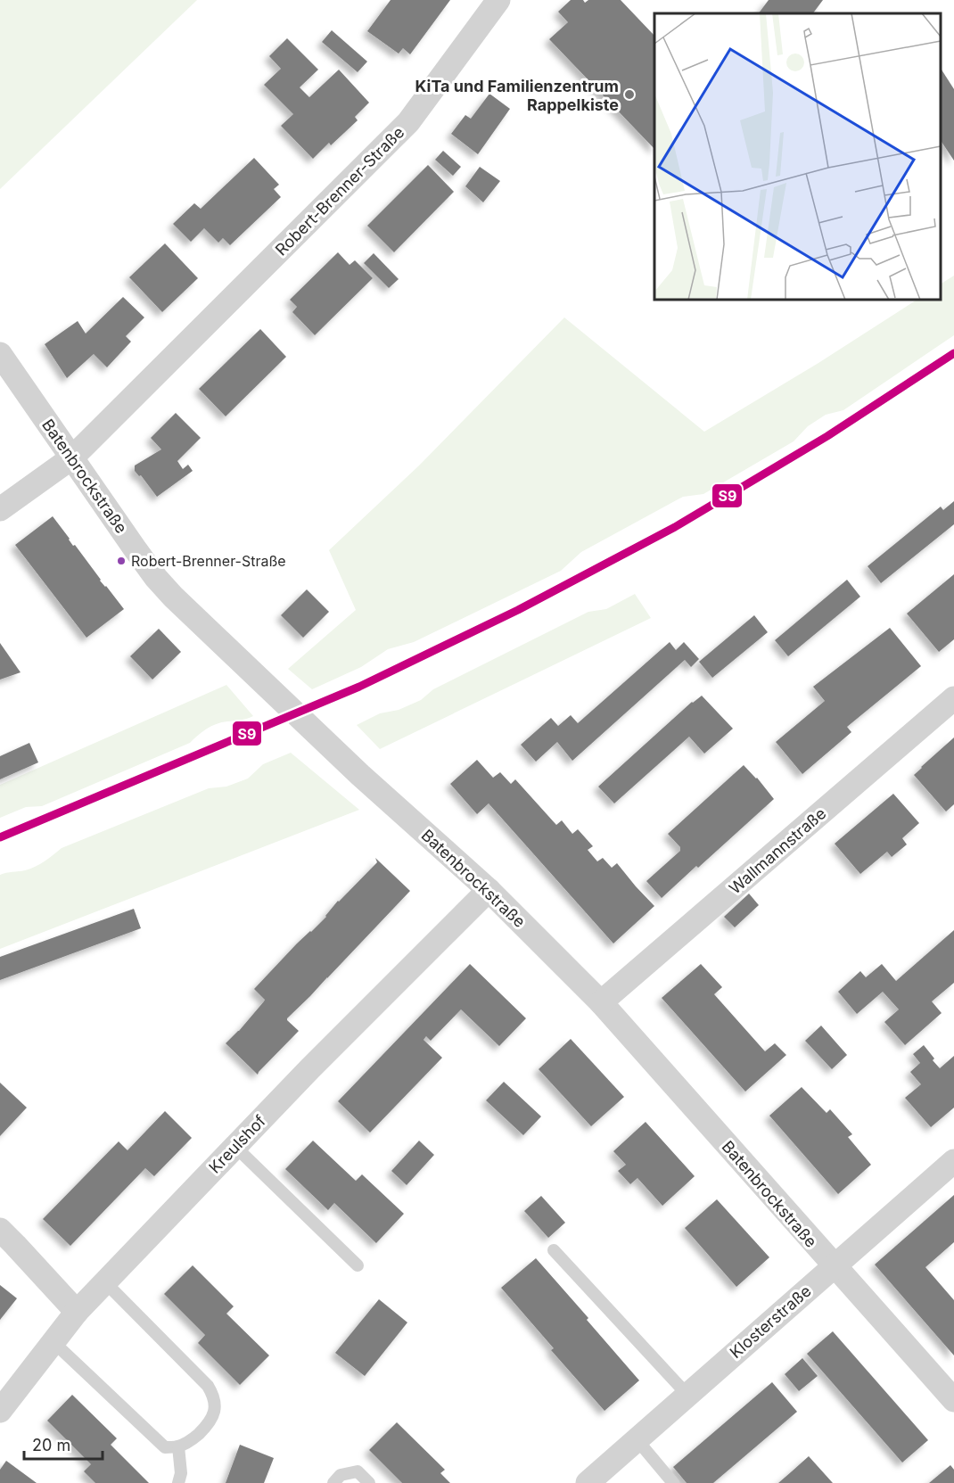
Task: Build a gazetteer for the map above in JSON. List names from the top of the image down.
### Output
{
  "streets": {
    "street": [
      "Robert-Brenner-Straße",
      "Batenbrockstraße",
      "Wallmannstraße",
      "Kreulshof",
      "Klosterstraße"
    ]
  },
  "crossings": [
    ["Robert-Brenner-Straße", "Batenbrockstraße"],
    ["Batenbrockstraße", "Wallmannstraße"],
    ["Batenbrockstraße", "Kreulshof"],
    ["Batenbrockstraße", "Klosterstraße"]
  ],
  "places": ["KiTa und Familienzentrum Rappelkiste", "Robert-Brenner-Straße"],
  "lines": ["transit line S9"],
  "scale_bar": "20 m"
}
